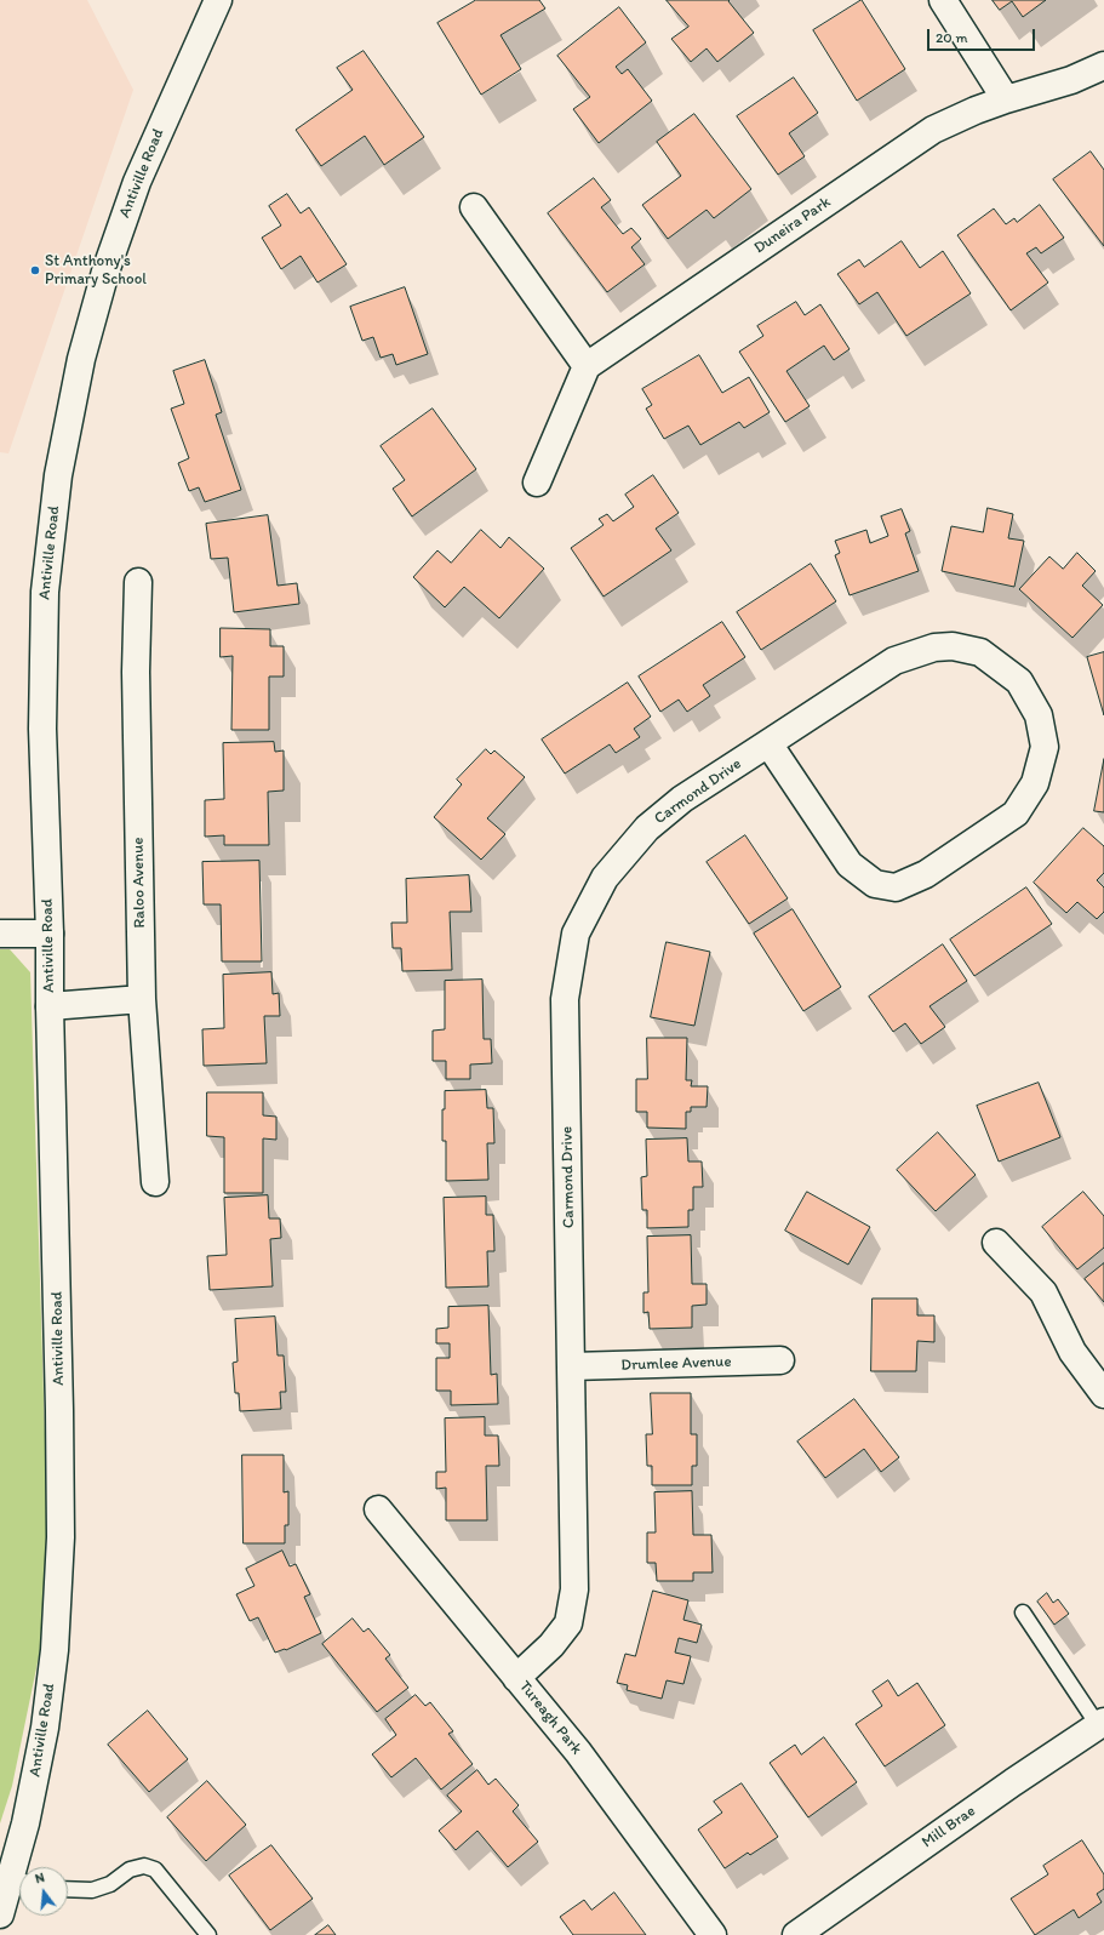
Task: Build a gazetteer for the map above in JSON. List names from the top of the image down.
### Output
{
  "streets": {
    "street": [
      "Antiville Road",
      "Duneira Park",
      "Carmond Drive",
      "Raloo Avenue",
      "Drumlee Avenue",
      "Tureagh Park",
      "Mill Brae"
    ]
  },
  "crossings": [
    ["Carmond Drive", "Drumlee Avenue"],
    ["Carmond Drive", "Tureagh Park"]
  ],
  "places": ["St Anthony's Primary School"],
  "scale_bar": "20 m",
  "north": "top"
}
